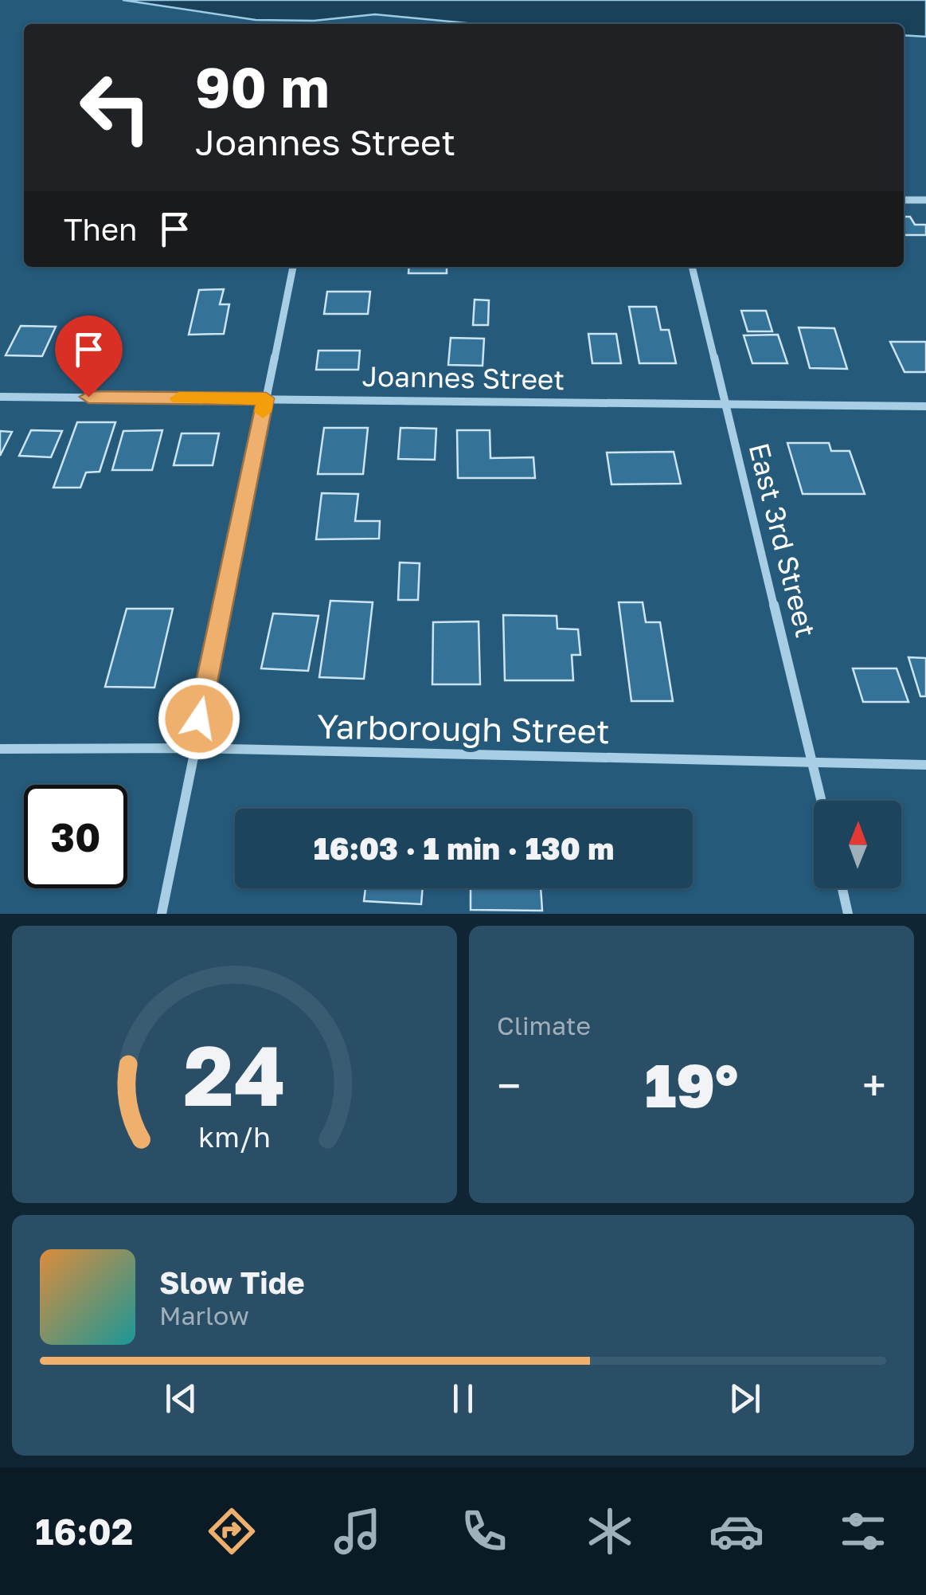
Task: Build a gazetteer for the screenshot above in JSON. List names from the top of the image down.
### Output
{
  "streets": {
    "street": ["Joannes Street", "East 3rd Street", "Yarborough Street"]
  },
  "crossings": [
    ["Joannes Street", "East 3rd Street"],
    ["East 3rd Street", "Yarborough Street"]
  ],
  "north": "top",
  "page": {
    "turn": ["90 m", "Joannes Street"],
    "then": "Then",
    "limit": "30",
    "trip": "16:03 · 1 min · 130 m",
    "tile": "Climate",
    "heat": ["−", "19°", "+"],
    "song": ["Slow Tide", "Marlow"],
    "tabs": "16:02",
    "gauge": ["24", "km/h"]
  }
}
